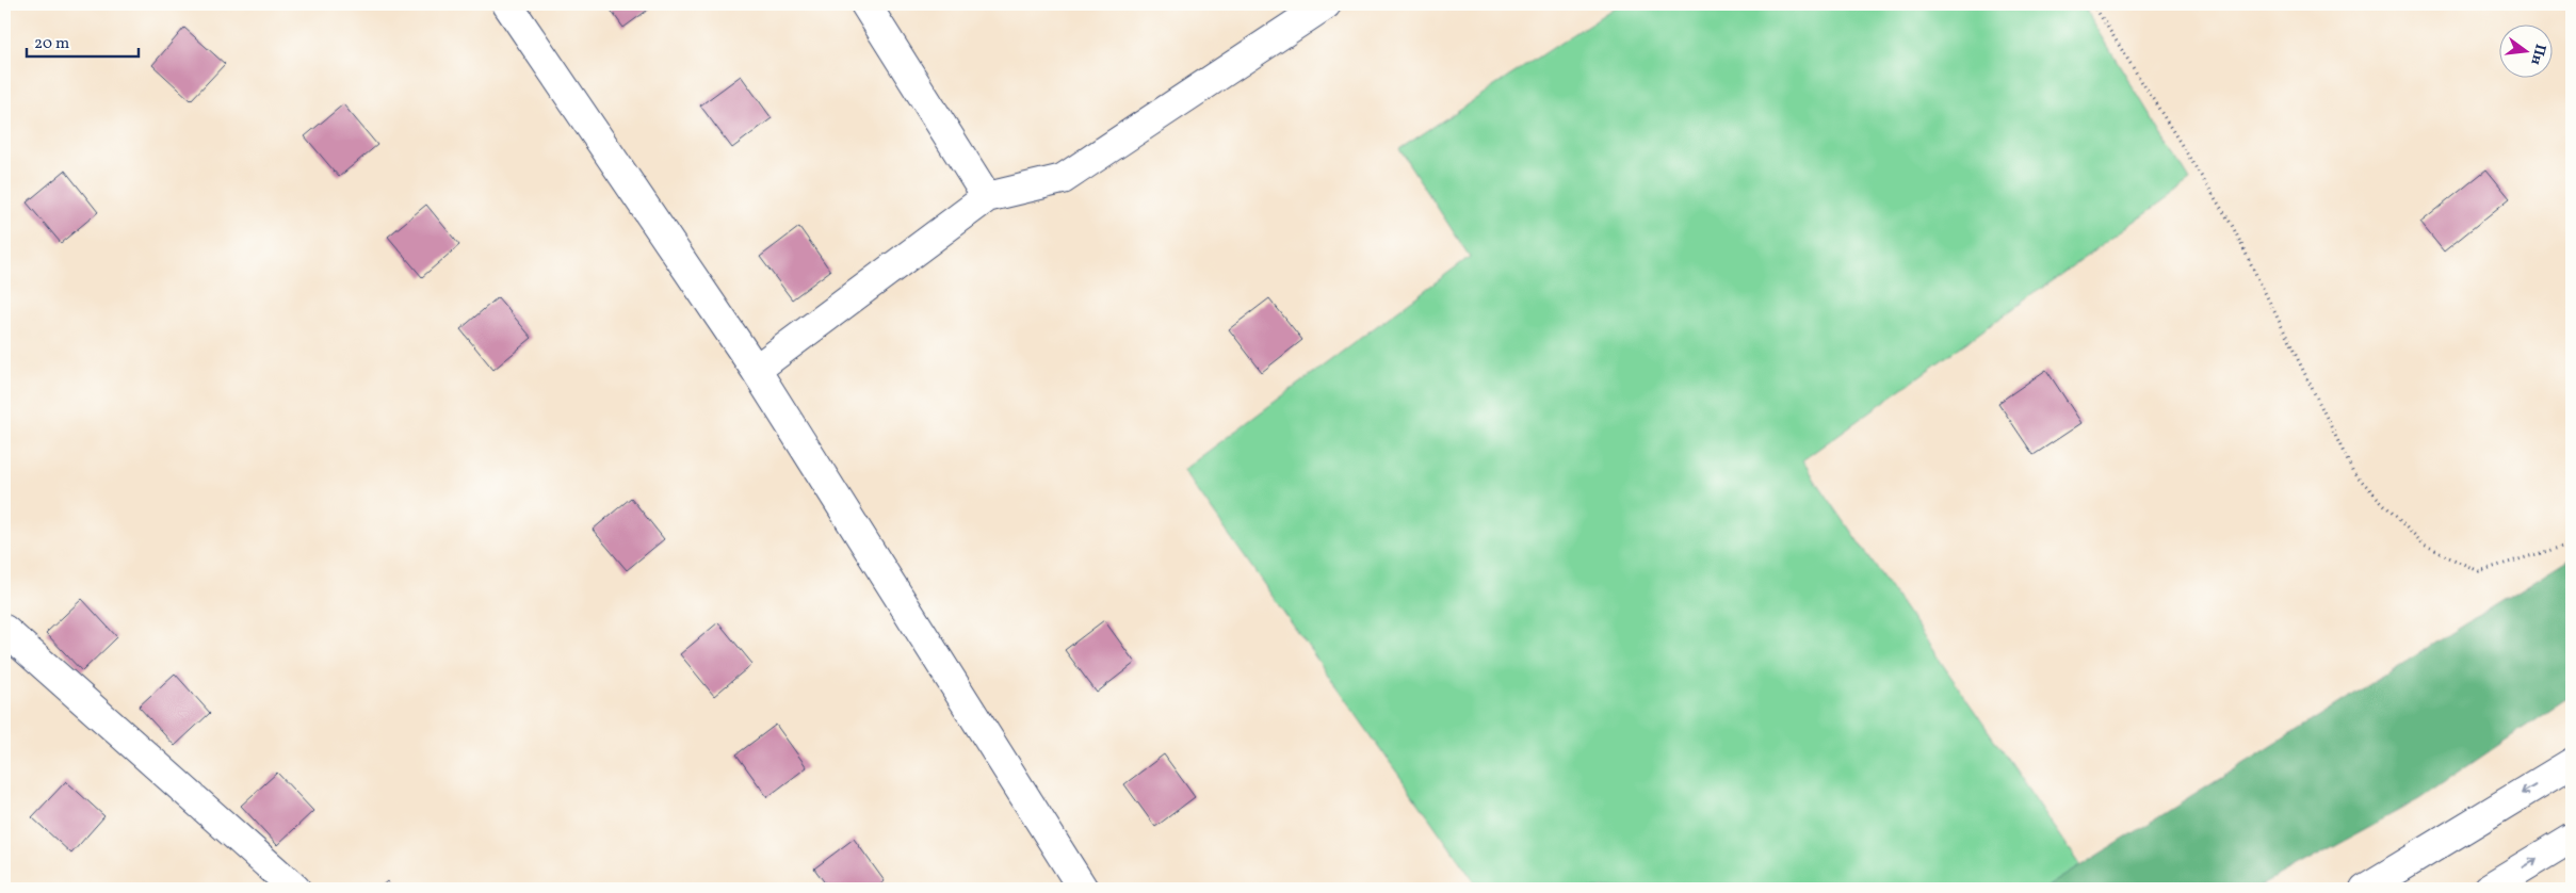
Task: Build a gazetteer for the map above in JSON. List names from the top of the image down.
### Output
{
  "scale_bar": "20 m",
  "north": "right"
}
